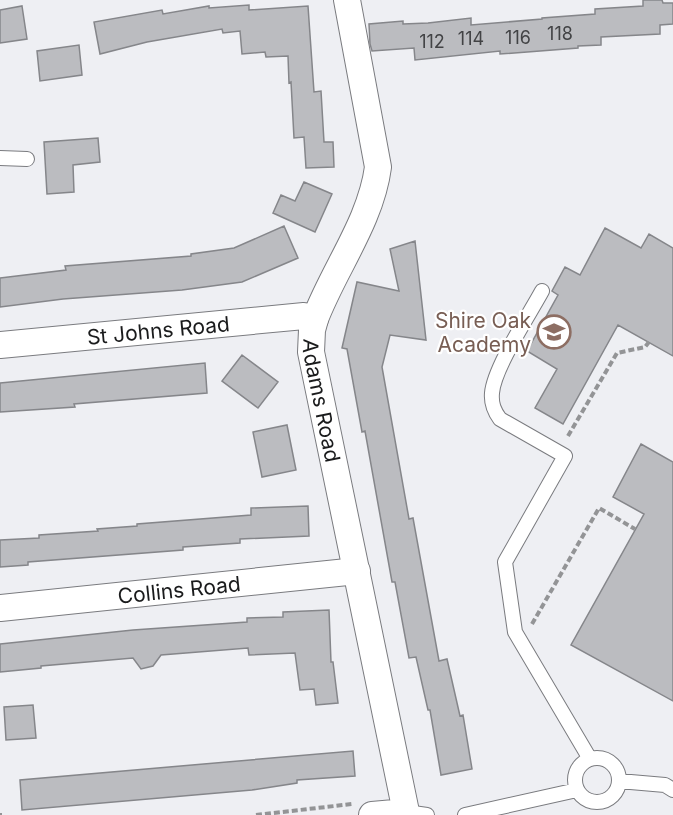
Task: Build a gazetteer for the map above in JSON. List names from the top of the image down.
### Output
{
  "streets": {
    "street": ["St Johns Road", "Adams Road", "Collins Road"]
  },
  "crossings": [
    ["St Johns Road", "Adams Road"],
    ["Adams Road", "Collins Road"]
  ],
  "places": {
    "school or university": ["Shire Oak Academy"]
  },
  "house_numbers": [
    "118",
    "116",
    "114",
    "112"
  ]
}
